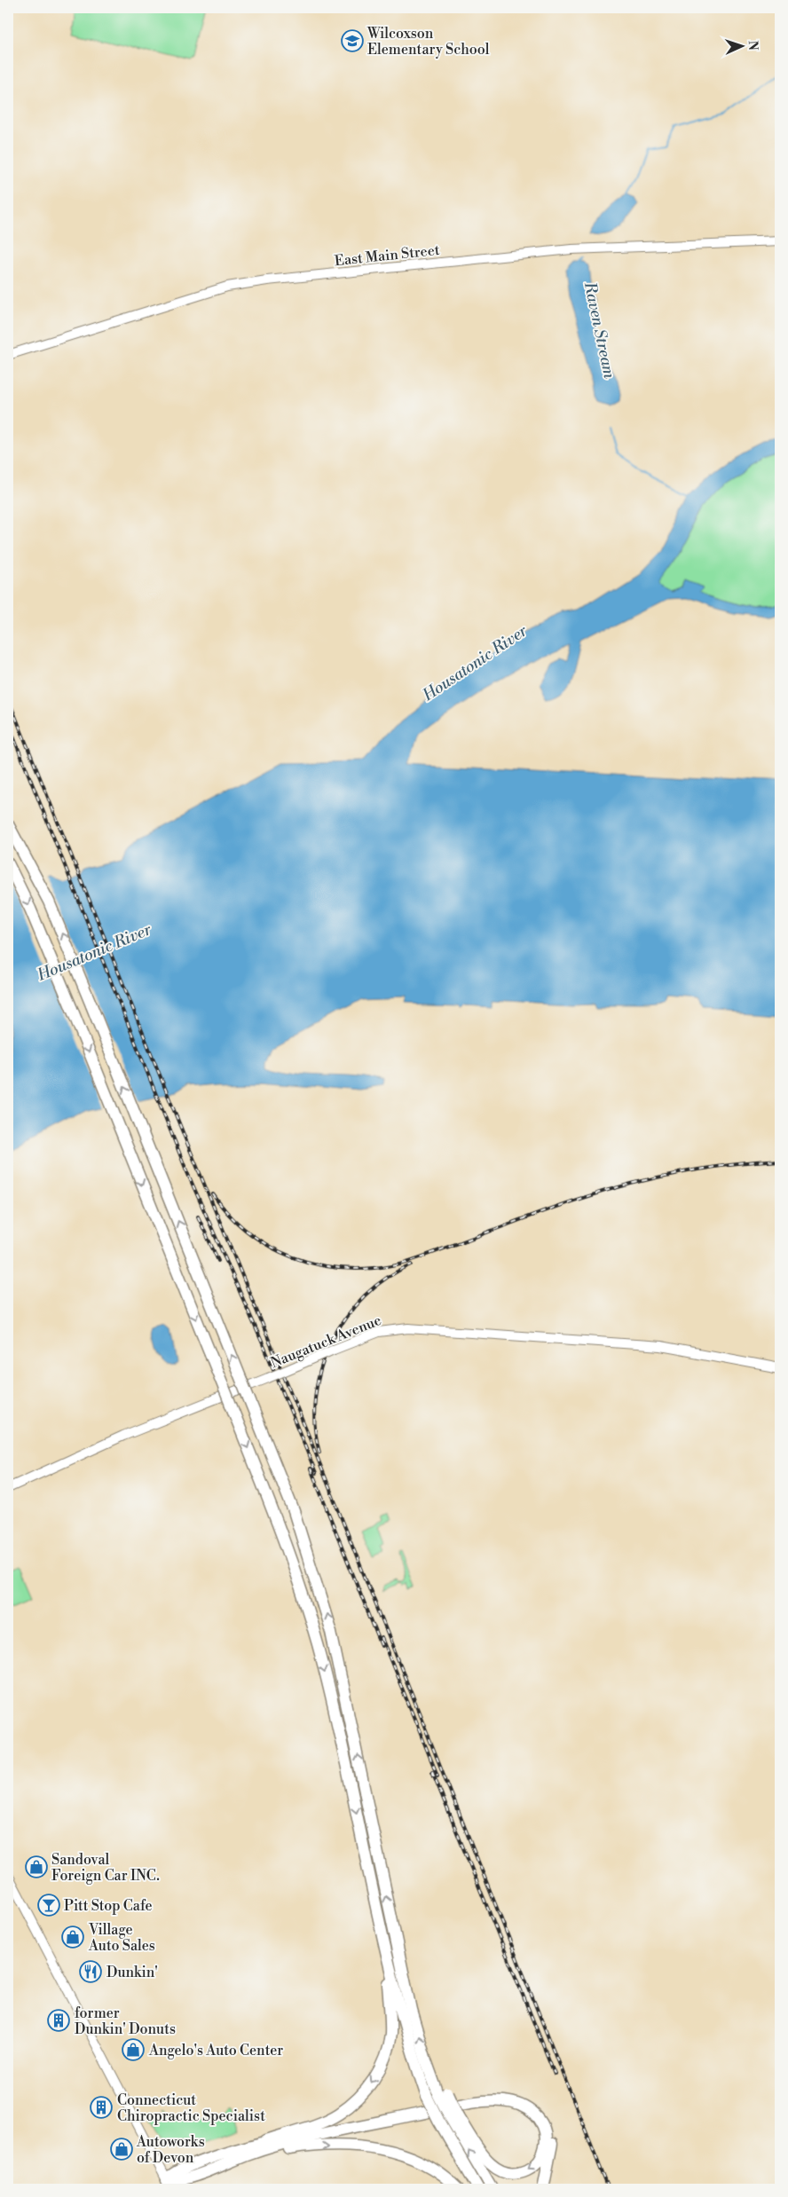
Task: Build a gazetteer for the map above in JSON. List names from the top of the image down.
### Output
{
  "streets": {
    "main road": ["East Main Street", "Naugatuck Avenue"]
  },
  "water": ["Raven Stream", "Housatonic River"],
  "places": {
    "school or university": ["Wilcoxson Elementary School"],
    "shop": [
      "Sandoval Foreign Car INC.",
      "Village Auto Sales",
      "Angelo's Auto Center",
      "Autoworks of Devon"
    ],
    "bar": ["Pitt Stop Cafe"],
    "restaurant": ["Dunkin'"],
    "building": ["former Dunkin' Donuts", "Connecticut Chiropractic Specialist"]
  },
  "north": "right"
}
